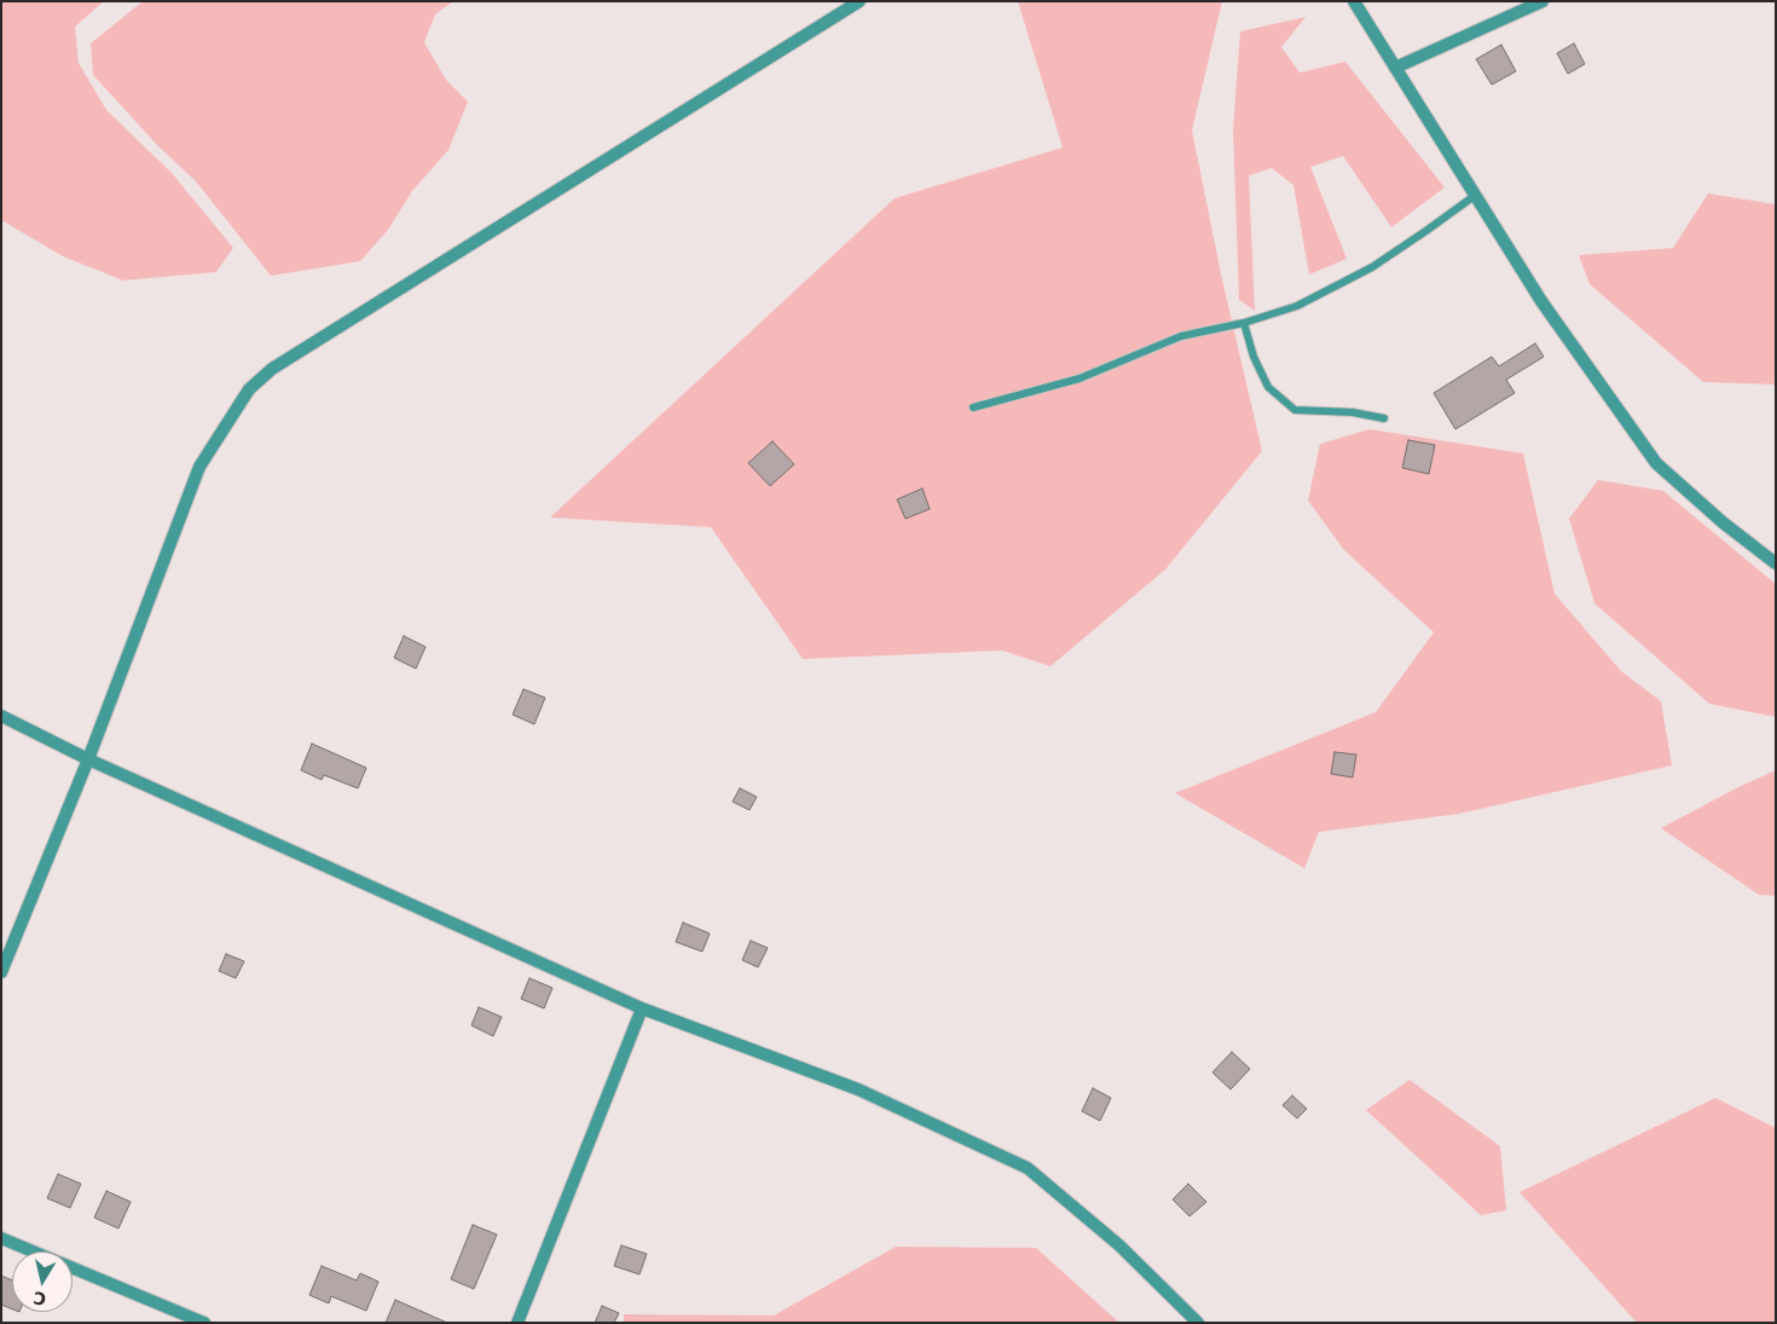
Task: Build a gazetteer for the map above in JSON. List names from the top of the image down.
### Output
{
  "north": "bottom"
}
